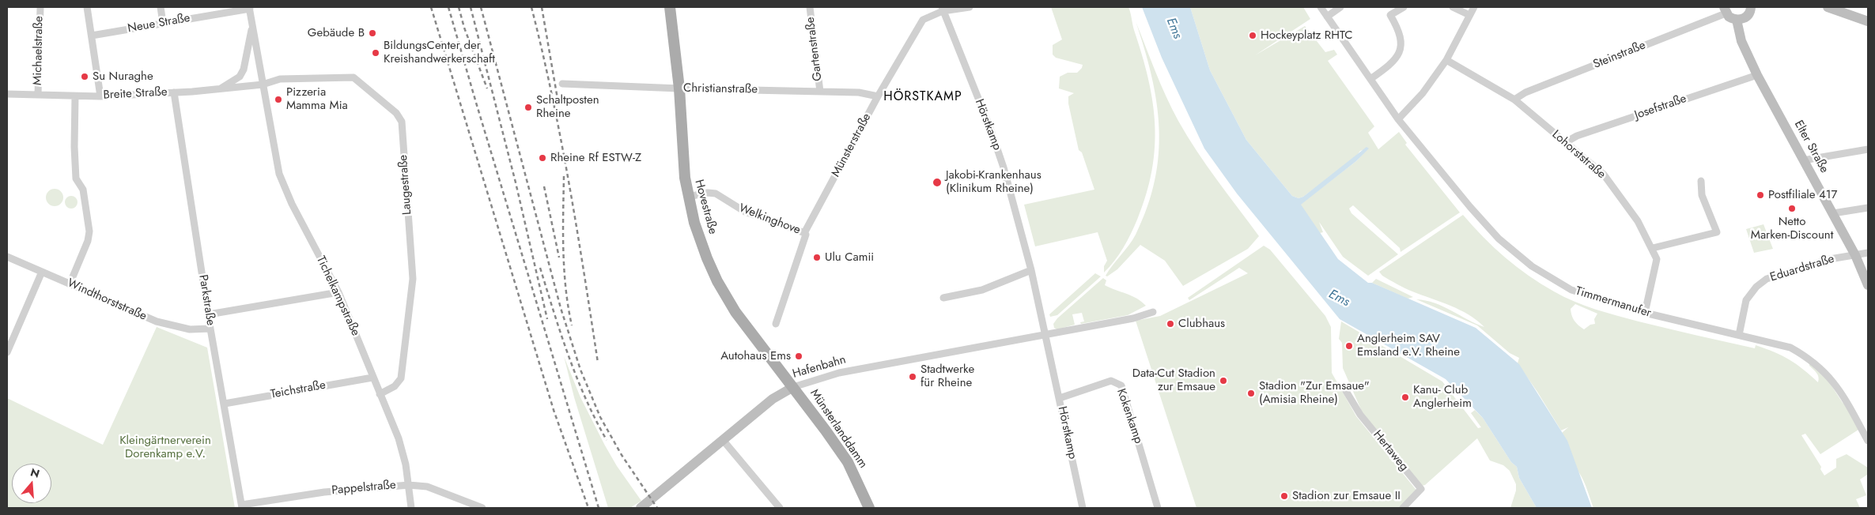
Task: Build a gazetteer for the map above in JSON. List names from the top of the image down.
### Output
{
  "streets": {
    "main road": [
      "Elter Straße",
      "Hovestraße",
      "Hafenbahn",
      "Münsterlanddamm"
    ],
    "street": [
      "Neue Straße",
      "Gartenstraße",
      "Michaelstraße",
      "Steinstraße",
      "Christianstraße",
      "Breite Straße",
      "Josefstraße",
      "Hörstkamp",
      "Münsterstraße",
      "Lohorststraße",
      "Laugestraße",
      "Welkinghove",
      "Eduardstraße",
      "Tichelkampstraße",
      "Windthorststraße",
      "Parkstraße",
      "Timmermanufer",
      "Teichstraße",
      "Kokenkamp",
      "Hertaweg",
      "Pappelstraße"
    ]
  },
  "crossings": [
    ["Neue Straße", "Tichelkampstraße"],
    ["Gartenstraße", "Christianstraße"],
    ["Michaelstraße", "Breite Straße"],
    ["Steinstraße", "Lohorststraße"],
    ["Christianstraße", "Münsterstraße"],
    ["Christianstraße", "Hovestraße"],
    ["Breite Straße", "Laugestraße"],
    ["Breite Straße", "Tichelkampstraße"],
    ["Breite Straße", "Parkstraße"],
    ["Josefstraße", "Elter Straße"],
    ["Josefstraße", "Lohorststraße"],
    ["Hörstkamp", "Münsterstraße"],
    ["Hörstkamp", "Hafenbahn"],
    ["Hörstkamp", "Kokenkamp"],
    ["Münsterstraße", "Welkinghove"],
    ["Elter Straße", "Eduardstraße"],
    ["Lohorststraße", "Timmermanufer"],
    ["Laugestraße", "Tichelkampstraße"],
    ["Hovestraße", "Welkinghove"],
    ["Hovestraße", "Hafenbahn"],
    ["Hovestraße", "Münsterlanddamm"],
    ["Eduardstraße", "Timmermanufer"],
    ["Tichelkampstraße", "Teichstraße"],
    ["Tichelkampstraße", "Pappelstraße"],
    ["Windthorststraße", "Parkstraße"],
    ["Parkstraße", "Teichstraße"],
    ["Parkstraße", "Pappelstraße"],
    ["Hafenbahn", "Münsterlanddamm"]
  ],
  "districts": ["HÖRSTKAMP"],
  "water": ["Ems"],
  "parks": ["Kleingärtnerverein Dorenkamp e.V."],
  "places": [
    "Gebäude B",
    "Hockeyplatz RHTC",
    "BildungsCenter der Kreishandwerkerschaft",
    "Su Nuraghe",
    "Pizzeria Mamma Mia",
    "Schaltposten Rheine",
    "Rheine Rf ESTW-Z",
    "Jakobi-Krankenhaus (Klinikum Rheine)",
    "Postfiliale 417",
    "Netto Marken-Discount",
    "Ulu Camii",
    "Clubhaus",
    "Anglerheim SAV Emsland e.V. Rheine",
    "Autohaus Ems",
    "Stadtwerke für Rheine",
    "Data-Cut Stadion zur Emsaue",
    "Stadion \"Zur Emsaue\" (Amisia Rheine)",
    "Kanu- Club Anglerheim",
    "Stadion zur Emsaue II"
  ],
  "north": "top"
}
